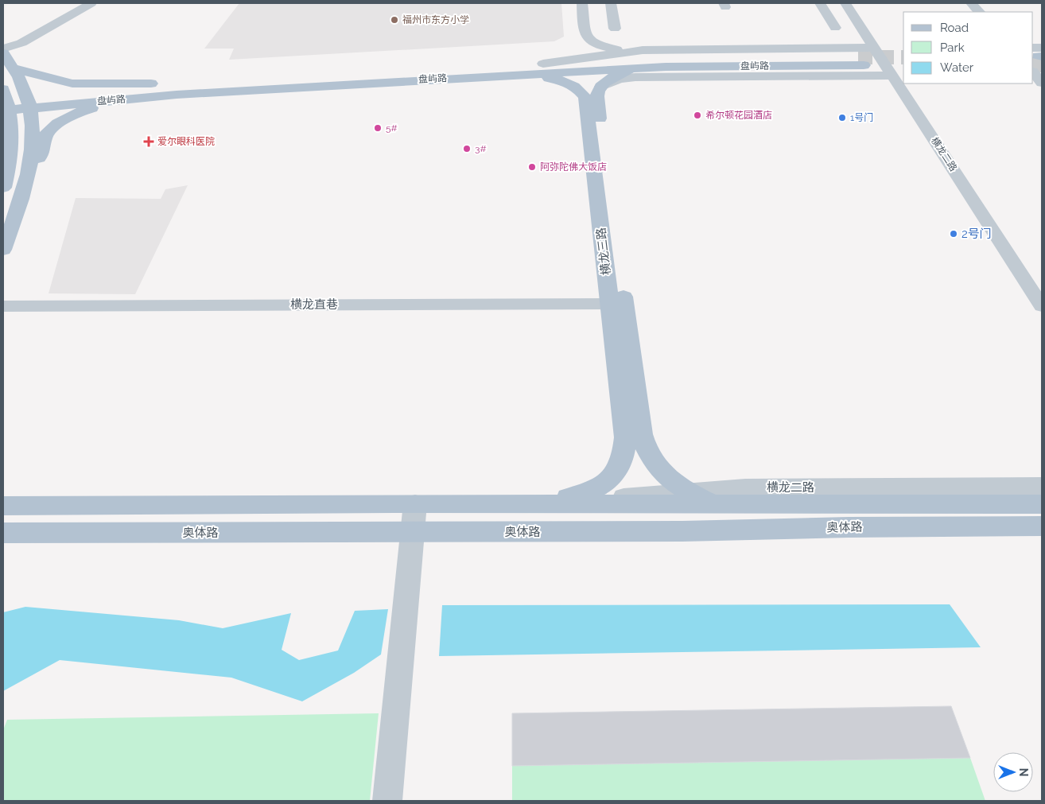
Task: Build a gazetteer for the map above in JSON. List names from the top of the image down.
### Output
{
  "streets": {
    "main road": ["盘屿路", "横龙三路", "奥体路"],
    "street": ["横龙二路", "横龙直巷"]
  },
  "crossings": [
    ["盘屿路", "横龙三路"],
    ["横龙二路", "横龙三路"],
    ["横龙二路", "奥体路"],
    ["横龙三路", "横龙直巷"],
    ["横龙三路", "奥体路"]
  ],
  "places": {
    "other": [
      "福州市东方小学",
      "希尔顿花园酒店",
      "1号门",
      "5#",
      "3#",
      "阿弥陀佛大饭店",
      "2号门"
    ],
    "health": ["爱尔眼科医院"]
  },
  "legend": ["Road", "Park", "Water"],
  "north": "right"
}
